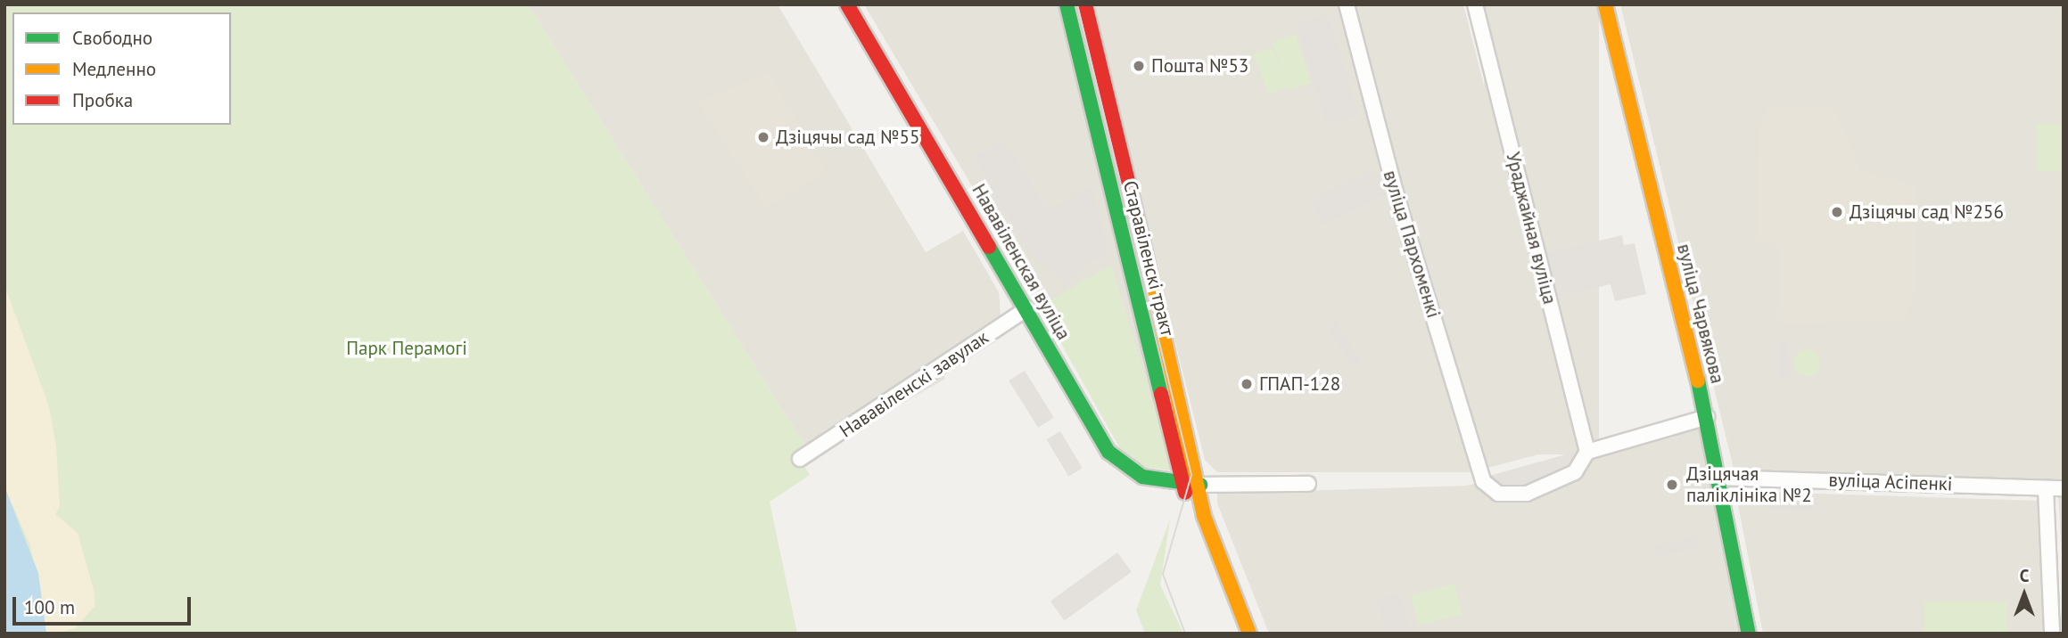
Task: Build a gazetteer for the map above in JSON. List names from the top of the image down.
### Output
{
  "streets": {
    "main road": ["Старавіленскі тракт", "Нававіленская вуліца", "вуліца Чарвякова"],
    "street": [
      "Ураджайная вуліца",
      "вуліца Пархоменкі",
      "Нававіленскі завулак",
      "вуліца Асіпенкі"
    ]
  },
  "crossings": [
    ["Ураджайная вуліца", "вуліца Пархоменкі"],
    ["Старавіленскі тракт", "Нававіленская вуліца"],
    ["Нававіленская вуліца", "Нававіленскі завулак"],
    ["вуліца Чарвякова", "вуліца Асіпенкі"]
  ],
  "parks": ["Парк Перамогі"],
  "places": [
    "Пошта №53",
    "Дзіцячы сад №55",
    "Дзіцячы сад №256",
    "ГПАП-128",
    "Дзіцячая паліклініка №2"
  ],
  "legend": ["Свободно", "Медленно", "Пробка"],
  "scale_bar": "100 m",
  "north": "top"
}
